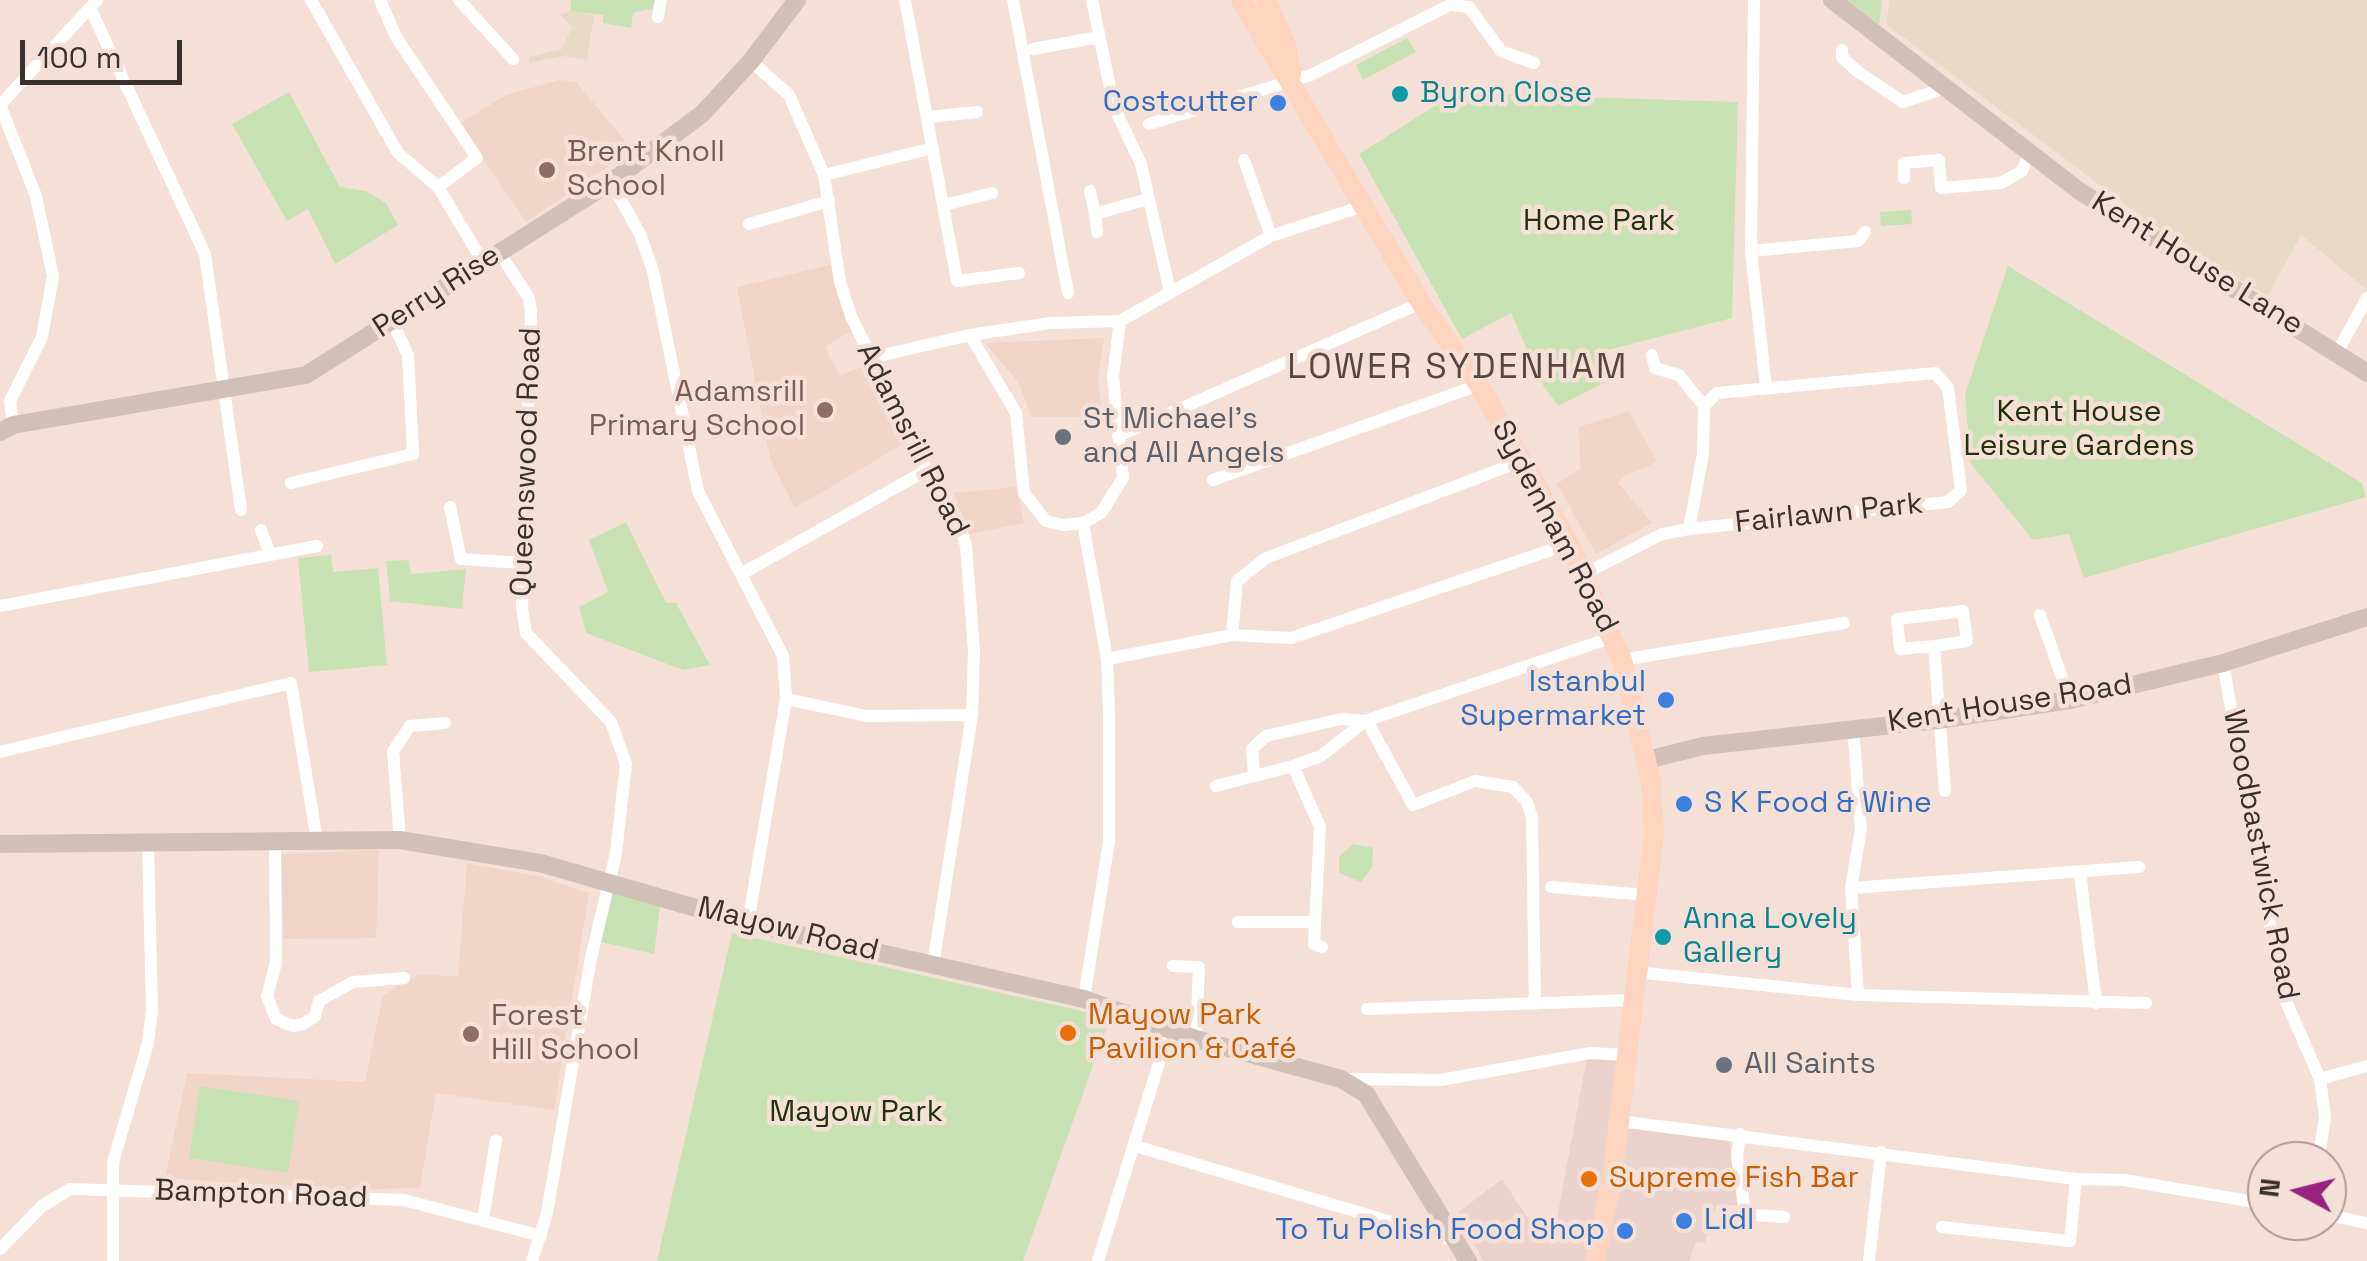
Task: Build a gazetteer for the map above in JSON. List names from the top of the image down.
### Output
{
  "streets": {
    "main road": ["Sydenham Road"],
    "street": [
      "Kent House Lane",
      "Perry Rise",
      "Adamsrill Road",
      "Queenswood Road",
      "Fairlawn Park",
      "Kent House Road",
      "Woodbastwick Road",
      "Mayow Road",
      "Bampton Road"
    ]
  },
  "crossings": [
    ["Perry Rise", "Adamsrill Road"],
    ["Perry Rise", "Queenswood Road"],
    ["Adamsrill Road", "Mayow Road"],
    ["Queenswood Road", "Mayow Road"],
    ["Queenswood Road", "Bampton Road"],
    ["Fairlawn Park", "Sydenham Road"],
    ["Sydenham Road", "Kent House Road"],
    ["Kent House Road", "Woodbastwick Road"]
  ],
  "districts": ["LOWER SYDENHAM"],
  "parks": ["Home Park", "Kent House Leisure Gardens", "Mayow Park"],
  "places": [
    "Byron Close",
    "Costcutter",
    "Brent Knoll School",
    "Adamsrill Primary School",
    "St Michael's and All Angels",
    "Istanbul Supermarket",
    "S K Food & Wine",
    "Anna Lovely Gallery",
    "Mayow Park Pavilion & Café",
    "Forest Hill School",
    "All Saints",
    "Supreme Fish Bar",
    "Lidl",
    "To Tu Polish Food Shop"
  ],
  "scale_bar": "100 m",
  "north": "left"
}
